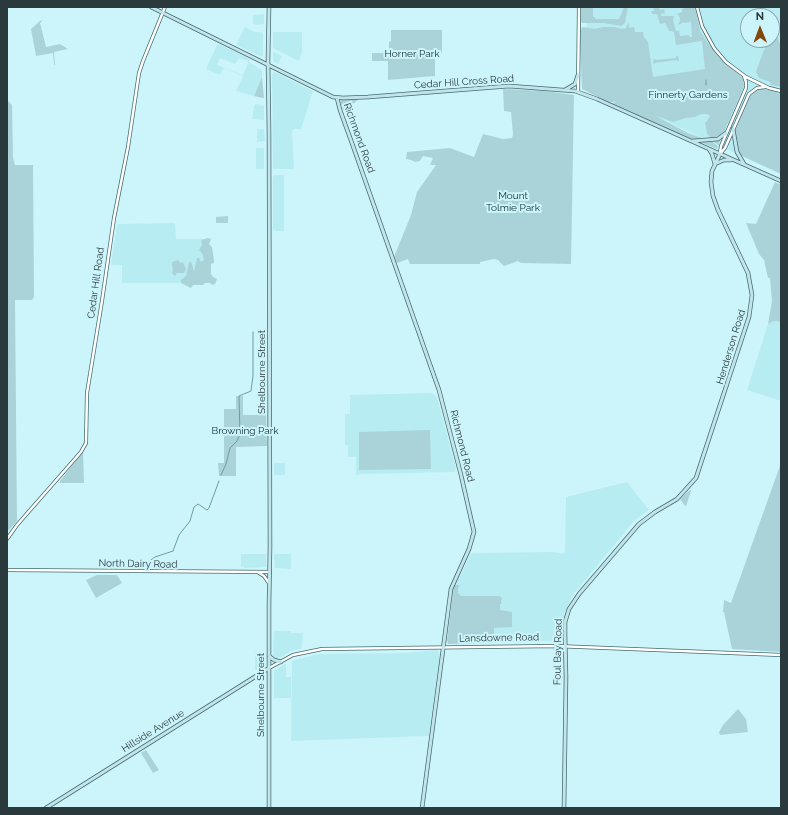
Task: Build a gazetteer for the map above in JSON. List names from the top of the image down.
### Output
{
  "streets": {
    "main road": [
      "Cedar Hill Cross Road",
      "Richmond Road",
      "Henderson Road",
      "Shelbourne Street",
      "Foul Bay Road",
      "Hillside Avenue"
    ],
    "street": ["Cedar Hill Road", "North Dairy Road", "Lansdowne Road"]
  },
  "crossings": [
    ["Cedar Hill Cross Road", "Richmond Road"],
    ["Cedar Hill Cross Road", "Cedar Hill Road"],
    ["Cedar Hill Cross Road", "Henderson Road"],
    ["Cedar Hill Cross Road", "Shelbourne Street"],
    ["Richmond Road", "Lansdowne Road"],
    ["Henderson Road", "Foul Bay Road"],
    ["Shelbourne Street", "North Dairy Road"],
    ["Shelbourne Street", "Lansdowne Road"],
    ["Shelbourne Street", "Hillside Avenue"],
    ["Lansdowne Road", "Foul Bay Road"],
    ["Lansdowne Road", "Hillside Avenue"]
  ],
  "parks": [
    "Horner Park",
    "Finnerty Gardens",
    "Mount Tolmie Park",
    "Browning Park"
  ],
  "north": "top"
}
